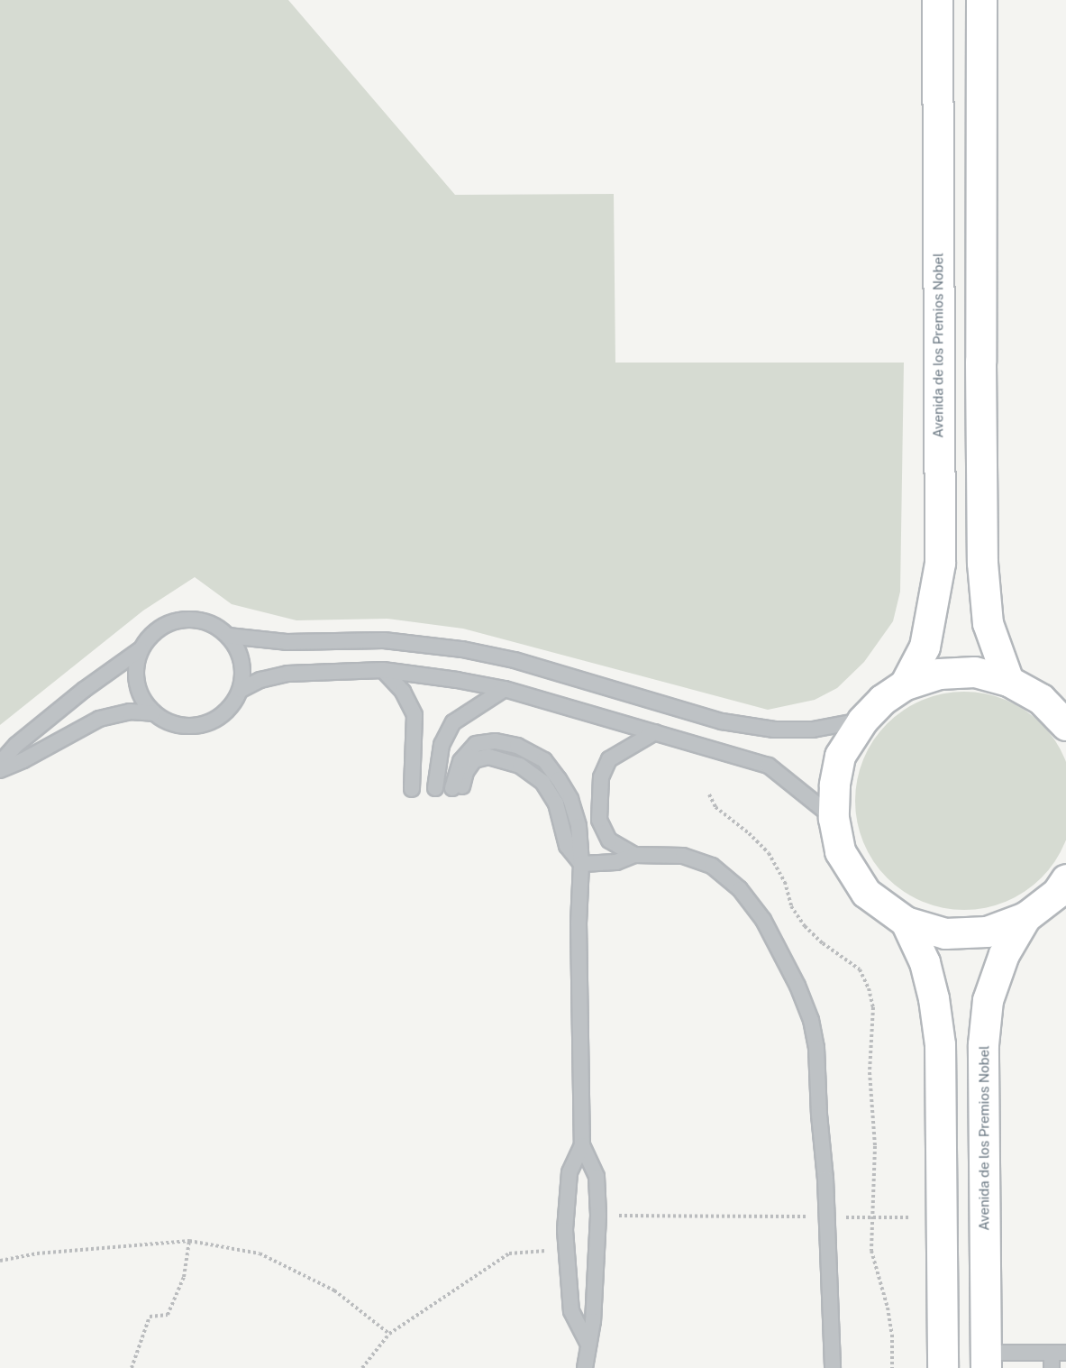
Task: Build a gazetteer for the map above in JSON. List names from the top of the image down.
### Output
{
  "streets": {
    "street": ["Avenida de los Premios Nobel"]
  }
}
